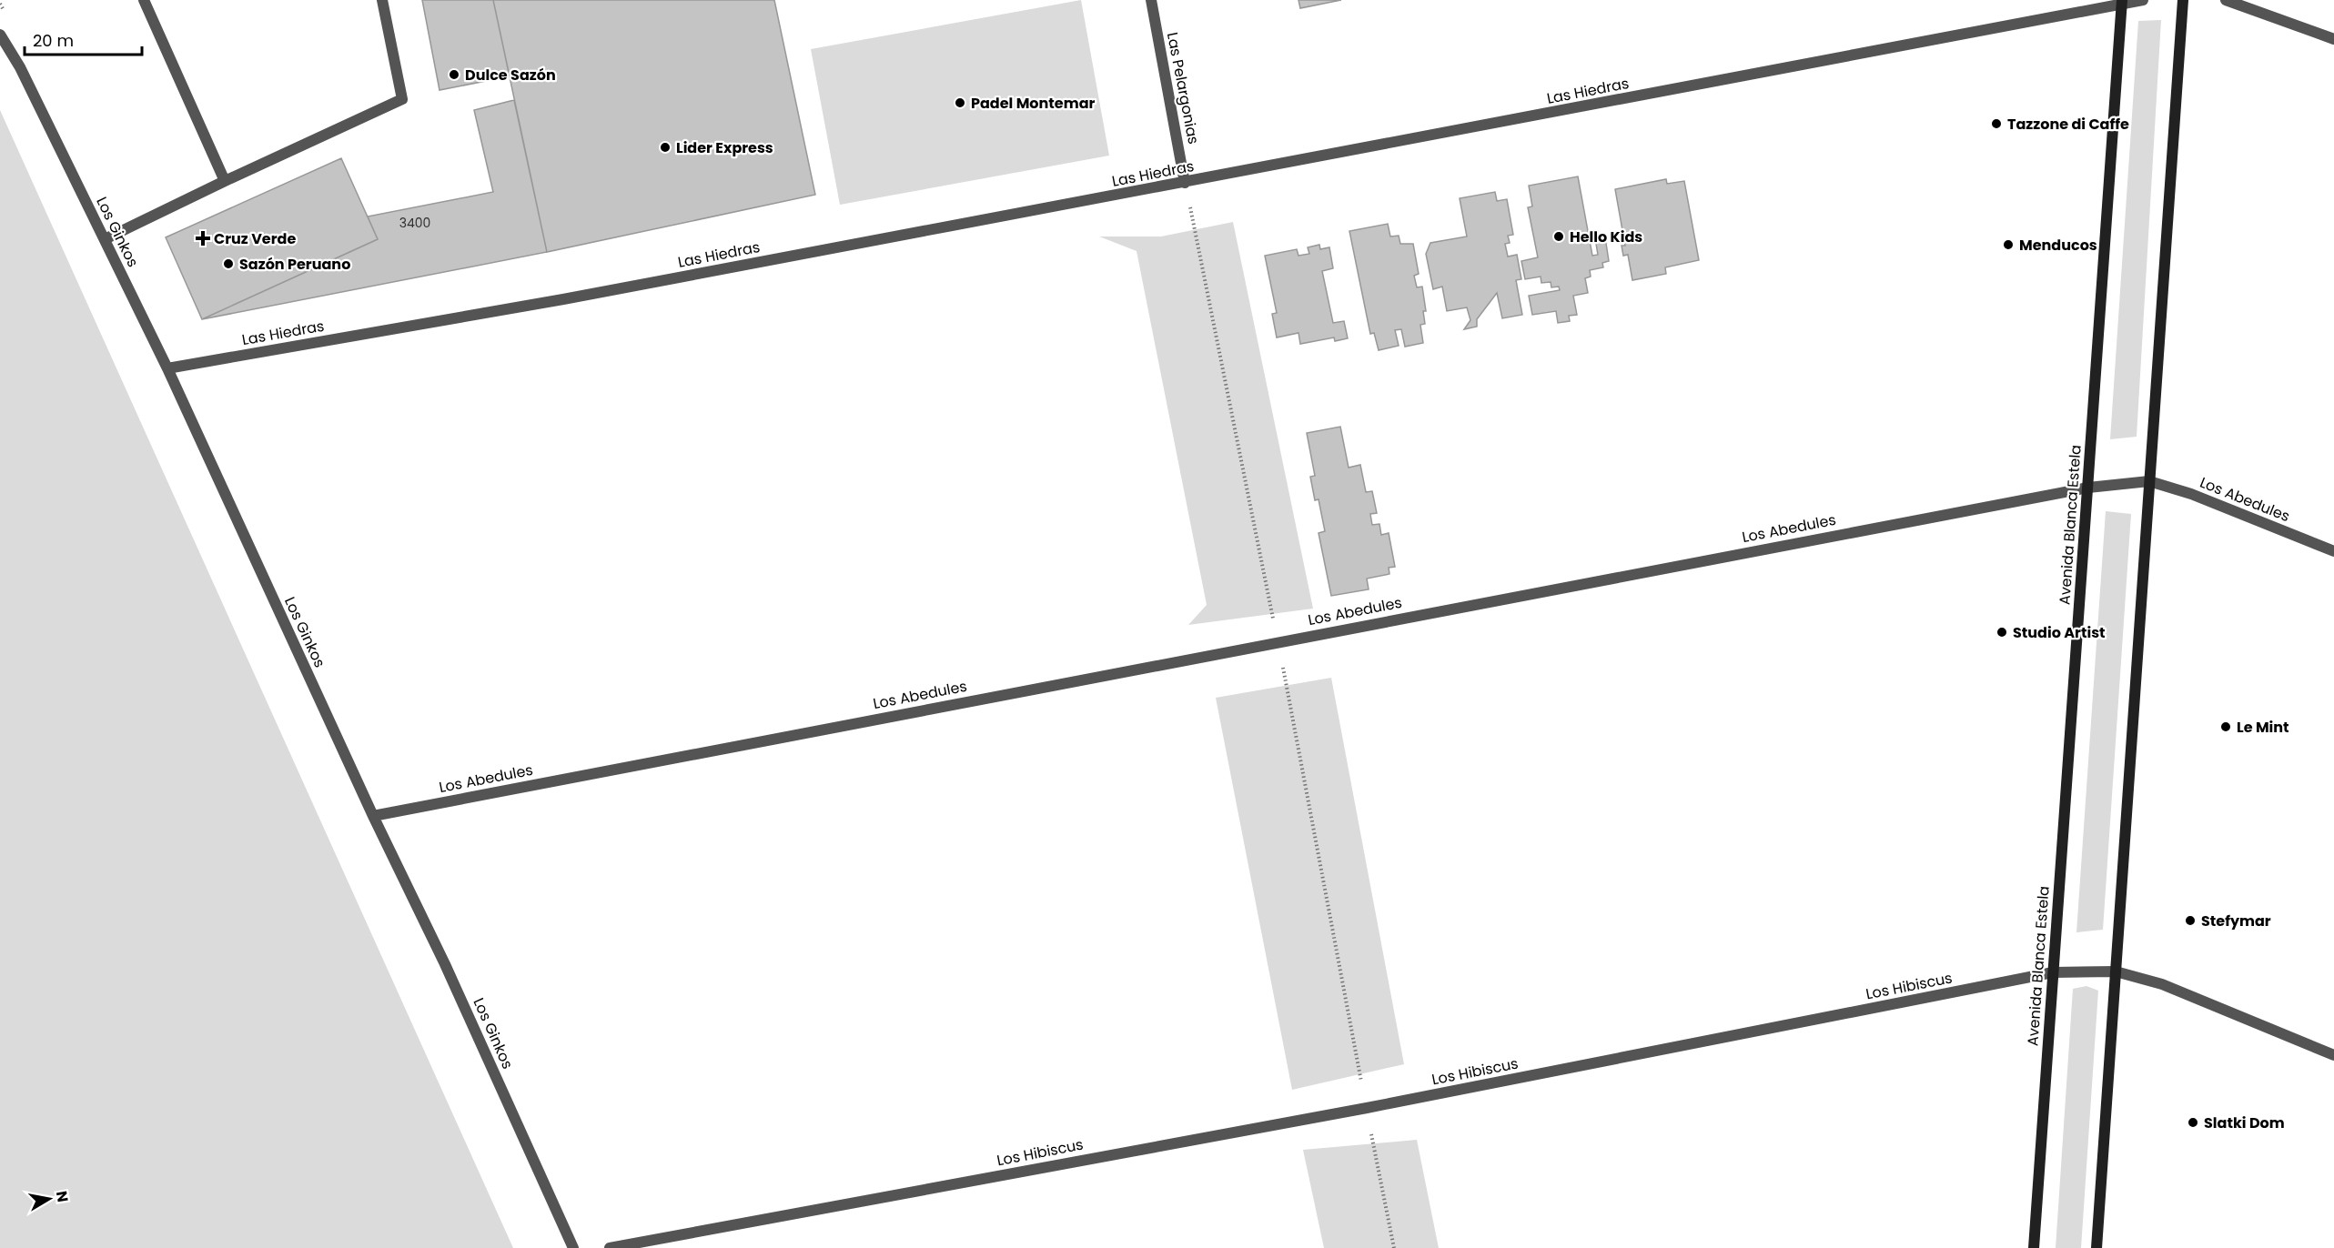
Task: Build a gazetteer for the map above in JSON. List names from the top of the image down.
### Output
{
  "streets": {
    "main road": ["Avenida Blanca Estela"],
    "street": [
      "Las Pelargonias",
      "Las Hiedras",
      "Los Ginkos",
      "Los Abedules",
      "Los Hibiscus"
    ]
  },
  "crossings": [
    ["Las Pelargonias", "Las Hiedras"],
    ["Las Hiedras", "Los Ginkos"],
    ["Las Hiedras", "Avenida Blanca Estela"],
    ["Los Ginkos", "Los Abedules"],
    ["Los Abedules", "Avenida Blanca Estela"],
    ["Avenida Blanca Estela", "Los Hibiscus"]
  ],
  "places": {
    "other": [
      "Dulce Sazón",
      "Padel Montemar",
      "Tazzone di Caffe",
      "Lider Express",
      "Hello Kids",
      "Menducos",
      "Sazón Peruano",
      "Studio Artist",
      "Le Mint",
      "Stefymar",
      "Slatki Dom"
    ],
    "health": ["Cruz Verde"]
  },
  "house_numbers": ["3400"],
  "scale_bar": "20 m",
  "north": "right"
}
